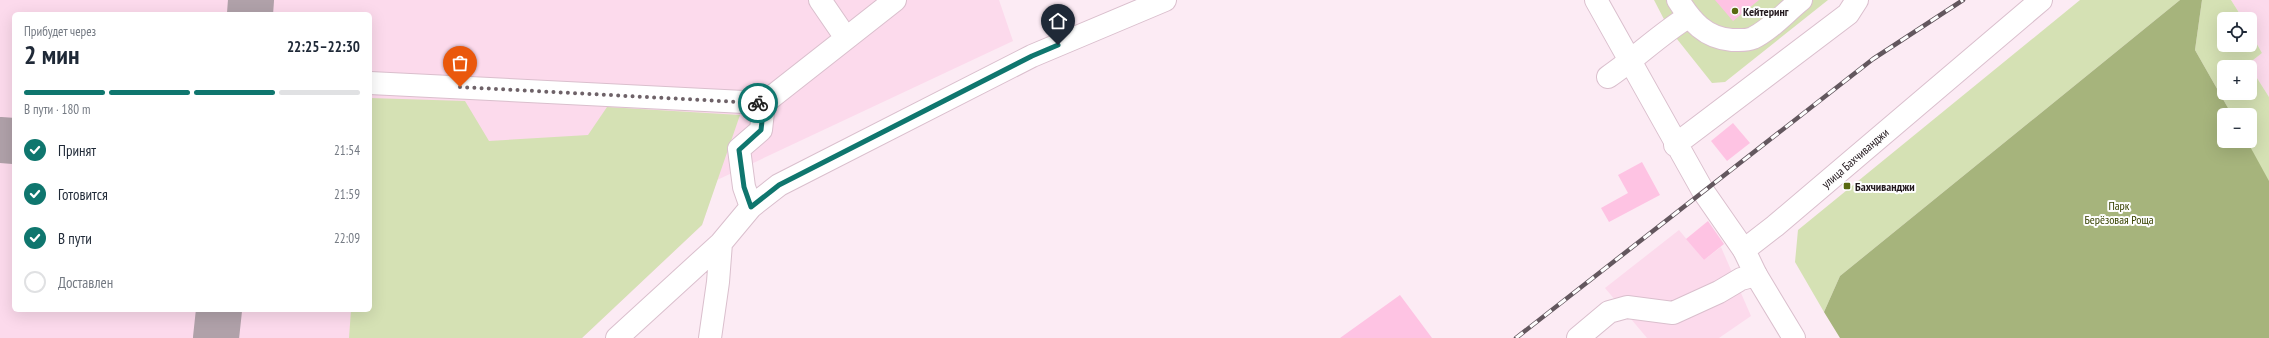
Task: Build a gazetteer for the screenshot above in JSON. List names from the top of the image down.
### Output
{
  "streets": {
    "main road": ["улица Бахчиванджи"]
  },
  "parks": ["Парк Берёзовая Роща"],
  "places": {
    "other": ["Кейтеринг"],
    "transit": ["Бахчиванджи"]
  },
  "page": {
    "map_buttons": ["+", "−"],
    "heading": ["2 мин", "Прибудет через", "22:25–22:30"],
    "bar": "В пути · 180 m",
    "list": [
      ["Принят", "21:54"],
      ["Готовится", "21:59"],
      ["В пути", "22:09"],
      "Доставлен"
    ]
  }
}
